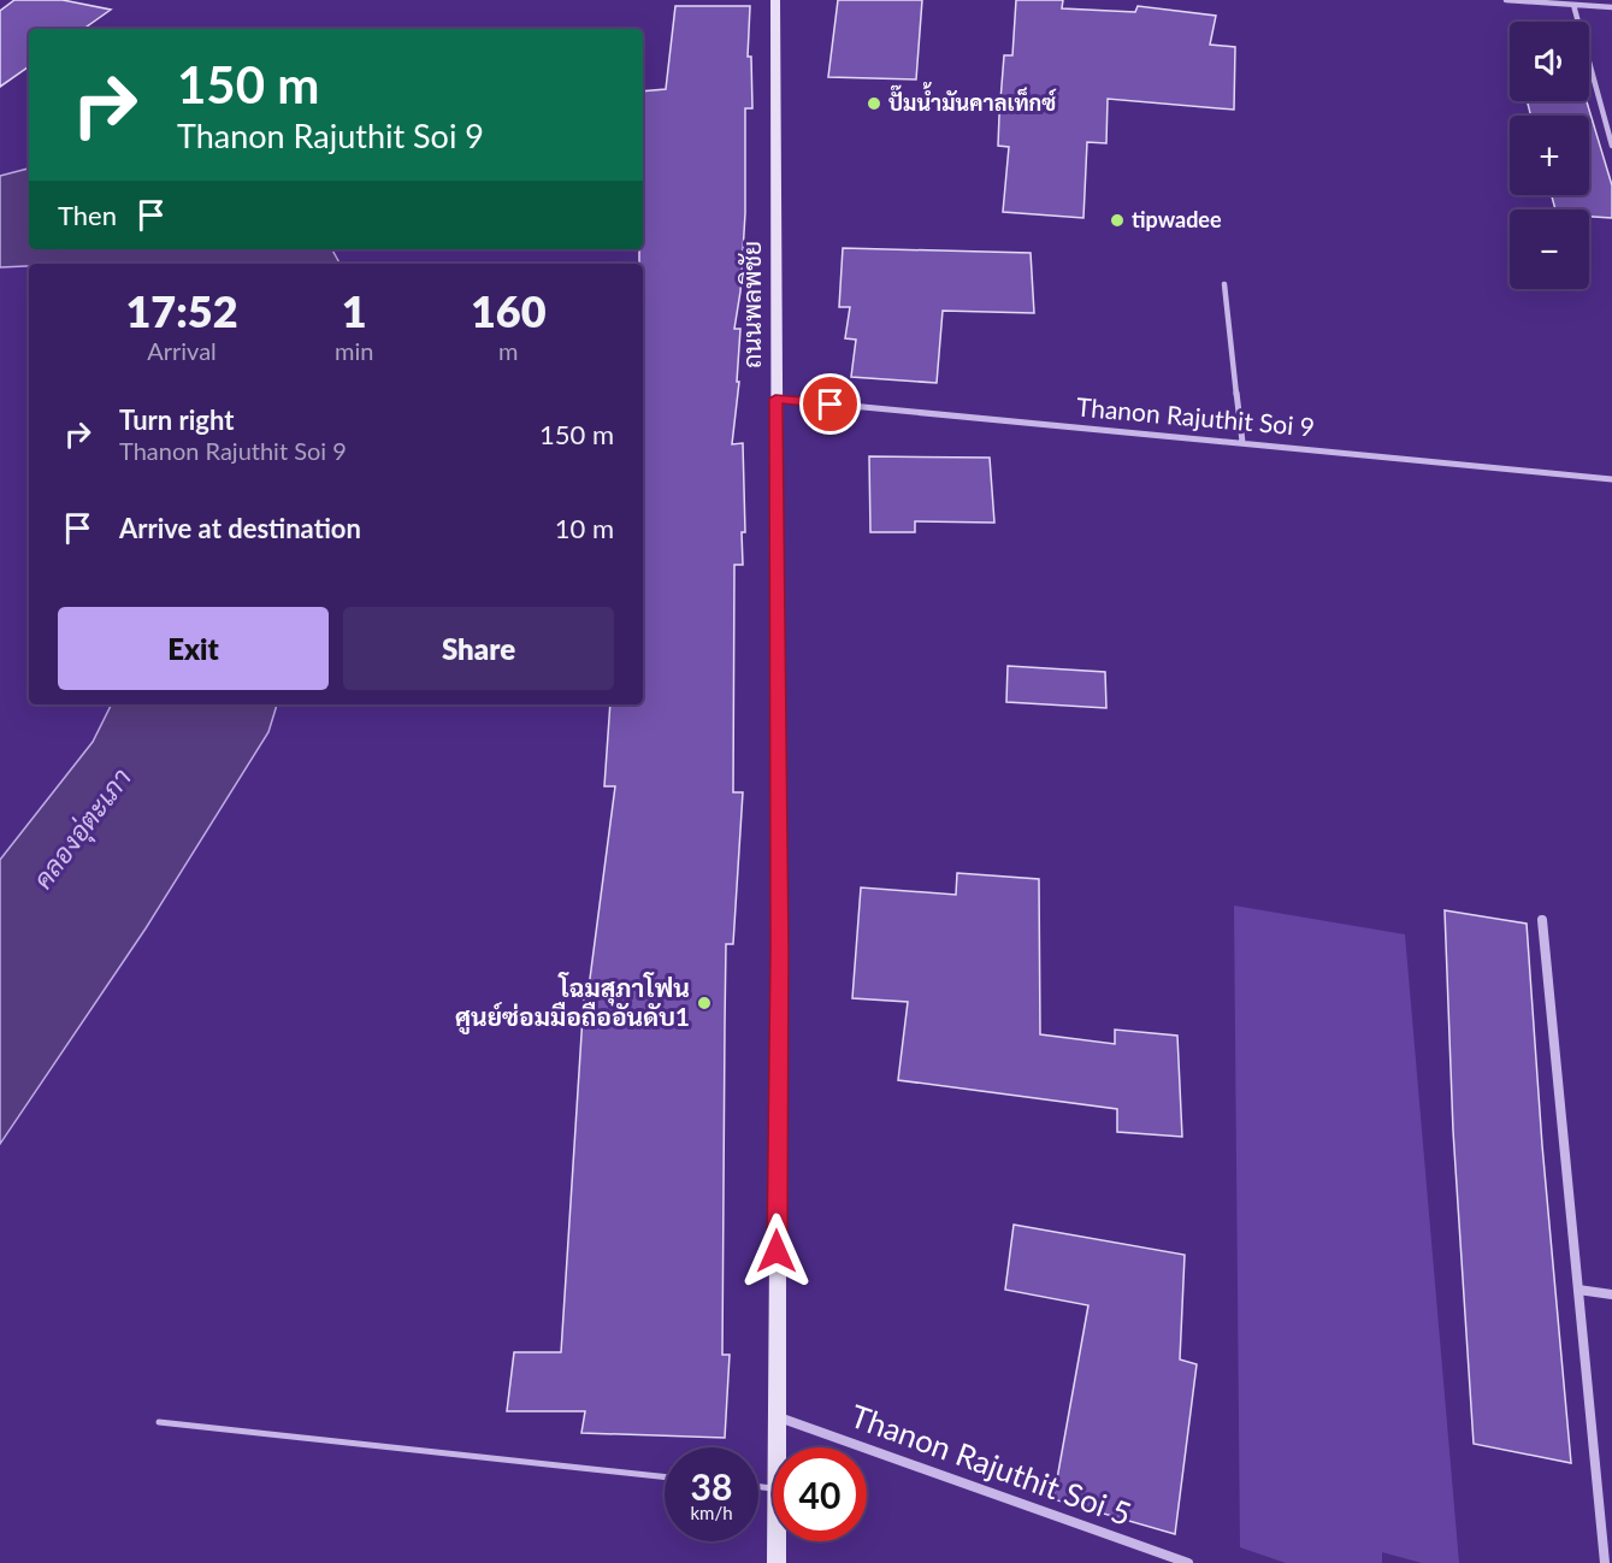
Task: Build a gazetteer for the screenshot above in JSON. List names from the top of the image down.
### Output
{
  "streets": {
    "street": ["ถนนพลพิชัย", "Thanon Rajuthit Soi 9", "Thanon Rajuthit Soi 5"]
  },
  "crossings": [
    ["ถนนพลพิชัย", "Thanon Rajuthit Soi 9"],
    ["ถนนพลพิชัย", "Thanon Rajuthit Soi 5"]
  ],
  "water": ["คลองอุ่ตะเภา"],
  "places": ["ปั๊มน้ำมันคาลเท็กซ์", "tipwadee", "โฉมสุภาโฟน ศูนย์ซ่อมมือถืออันดับ1"],
  "page": {
    "map_buttons": ["+", "−"],
    "turn": ["150 m", "Thanon Rajuthit Soi 9"],
    "then": "Then",
    "eta": [
      "17:52",
      "Arrival",
      "1",
      "min",
      "160",
      "m"
    ],
    "list": [
      {
        "name": "Turn right",
        "note": "Thanon Rajuthit Soi 9",
        "value": "150 m"
      },
      {
        "name": "Arrive at destination",
        "value": "10 m"
      }
    ],
    "buttons": ["Exit", "Share"],
    "speed": "38 km/h",
    "limit": "40"
  }
}
